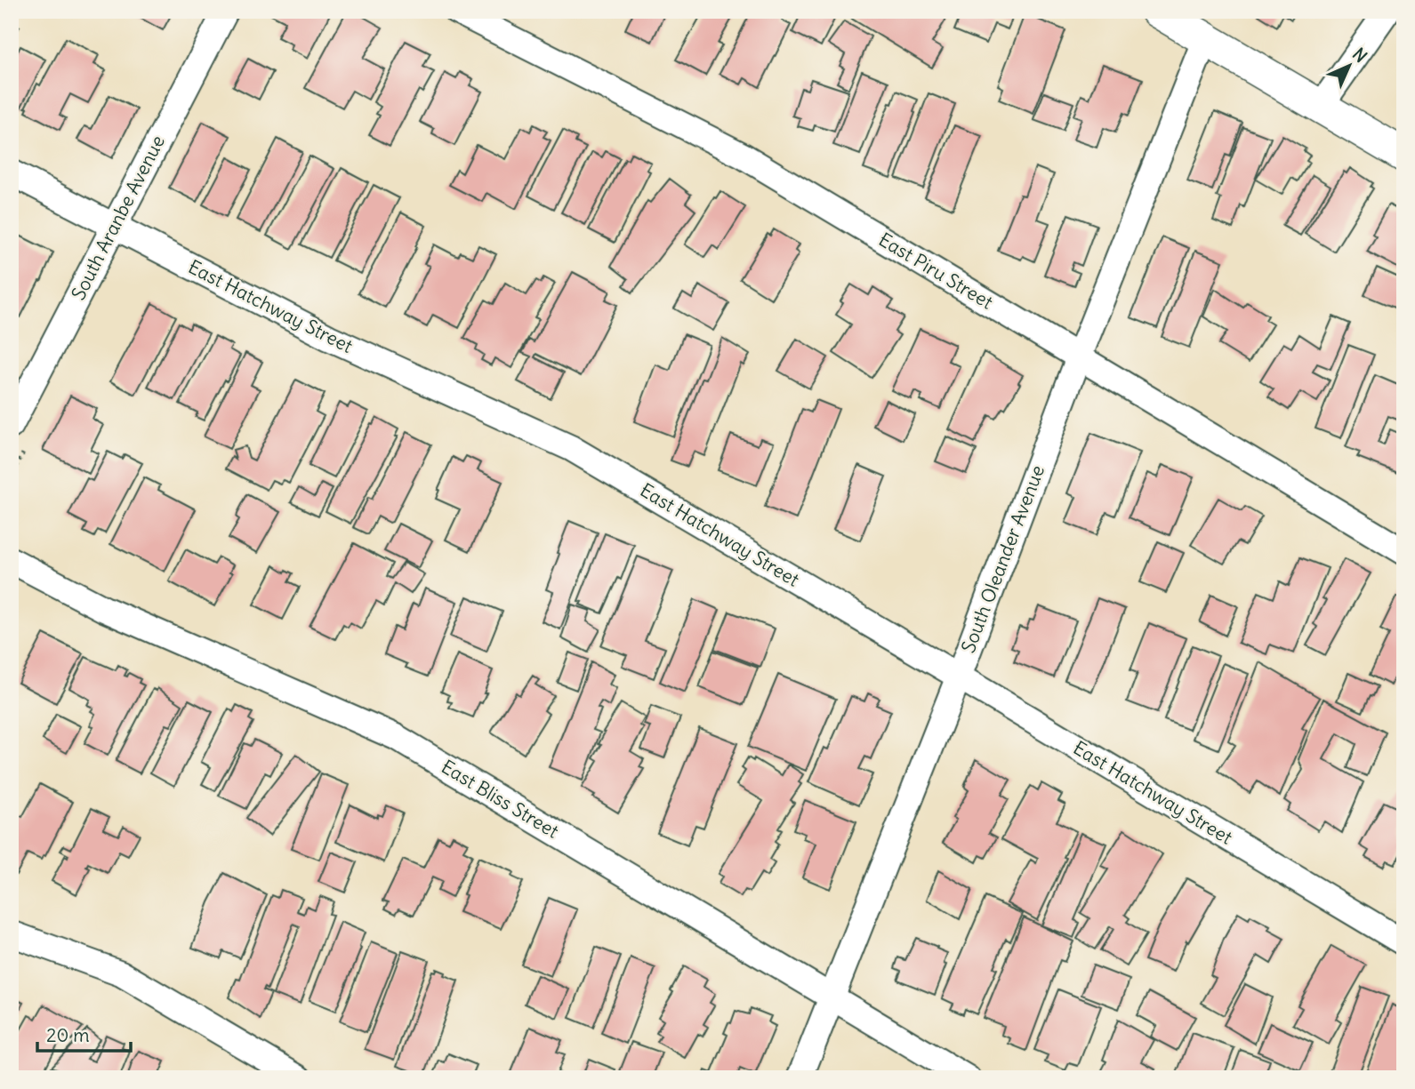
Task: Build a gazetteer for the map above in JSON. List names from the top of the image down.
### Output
{
  "streets": {
    "street": [
      "South Aranbe Avenue",
      "East Piru Street",
      "East Hatchway Street",
      "South Oleander Avenue",
      "East Bliss Street"
    ]
  },
  "crossings": [
    ["South Aranbe Avenue", "East Hatchway Street"],
    ["East Piru Street", "South Oleander Avenue"],
    ["East Hatchway Street", "South Oleander Avenue"],
    ["South Oleander Avenue", "East Bliss Street"]
  ],
  "scale_bar": "20 m",
  "north": "top right"
}
